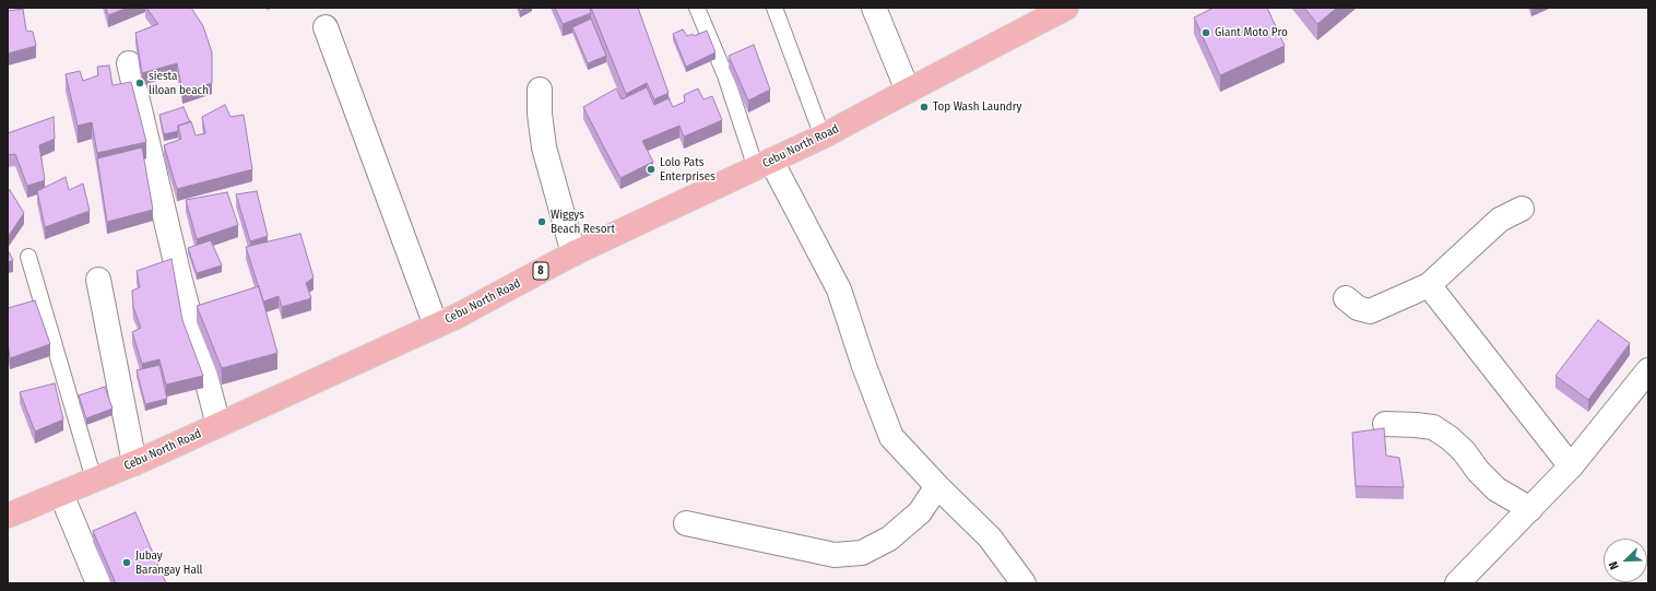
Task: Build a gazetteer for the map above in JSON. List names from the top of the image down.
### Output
{
  "streets": {
    "highway": ["Cebu North Road", "8"]
  },
  "places": [
    "Giant Moto Pro",
    "siesta liloan beach",
    "Top Wash Laundry",
    "Lolo Pats Enterprises",
    "Wiggys Beach Resort",
    "Jubay Barangay Hall"
  ],
  "north": "bottom left"
}
